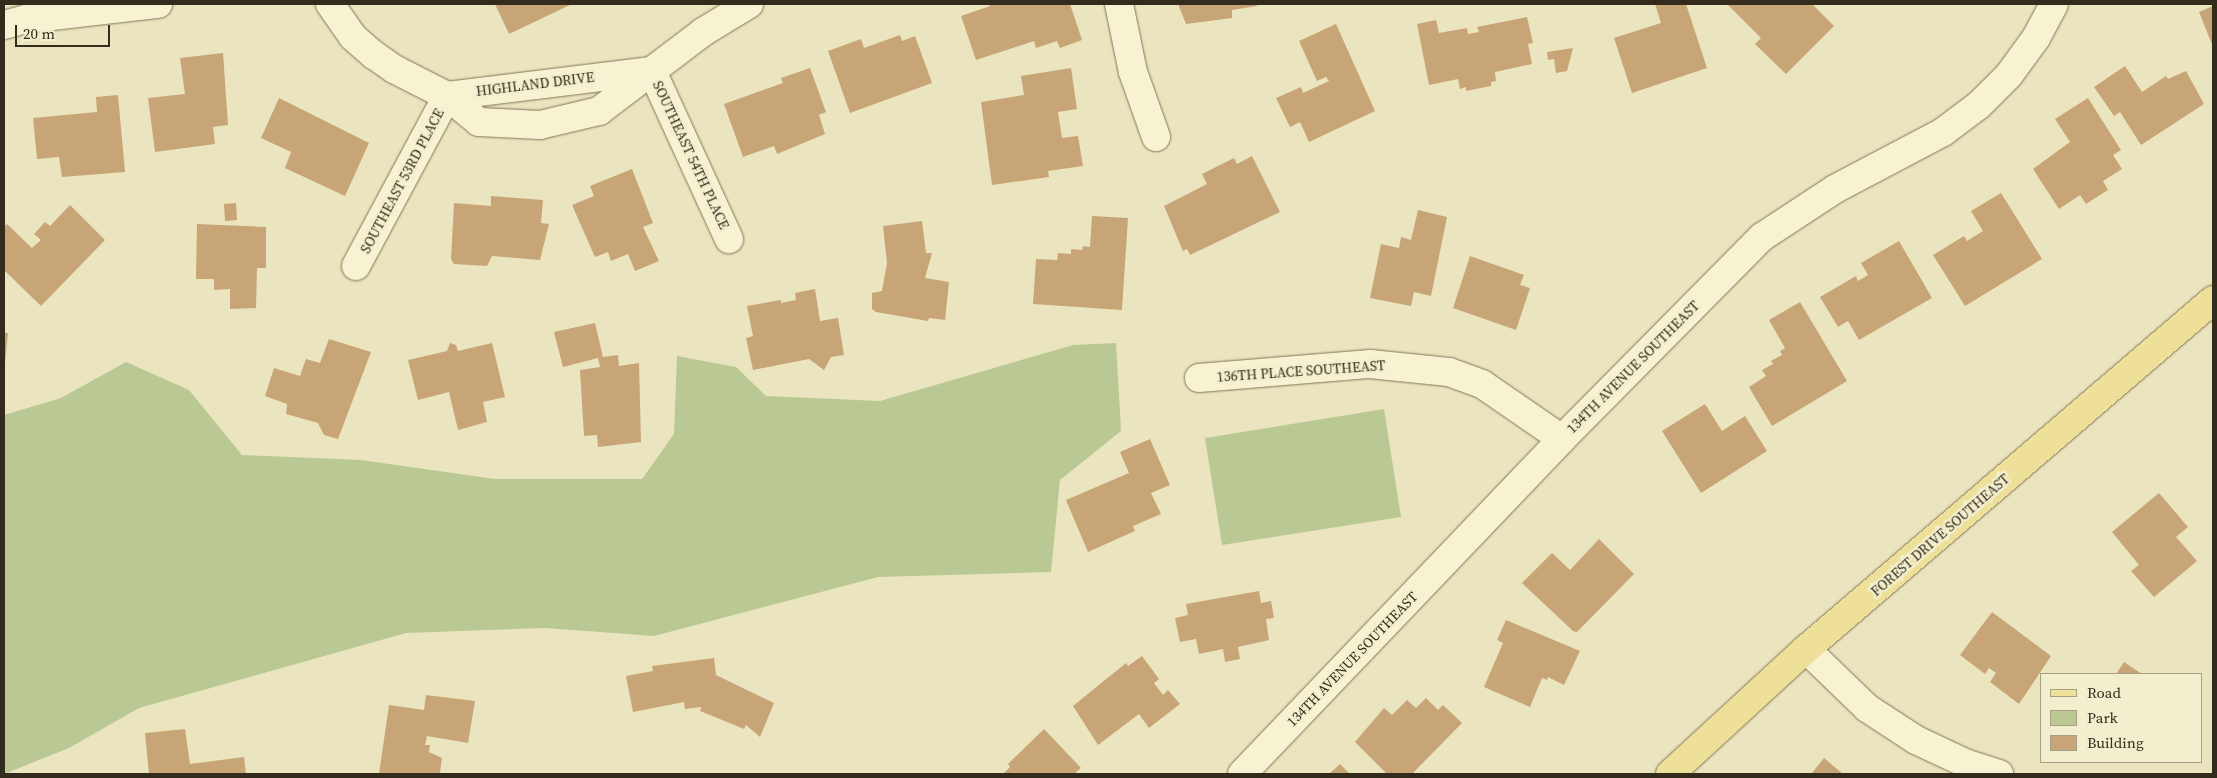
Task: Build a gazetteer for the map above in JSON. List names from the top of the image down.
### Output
{
  "streets": {
    "main road": ["FOREST DRIVE SOUTHEAST"],
    "street": [
      "HIGHLAND DRIVE",
      "SOUTHEAST 54TH PLACE",
      "SOUTHEAST 53RD PLACE",
      "134TH AVENUE SOUTHEAST",
      "136TH PLACE SOUTHEAST"
    ]
  },
  "crossings": [
    ["HIGHLAND DRIVE", "SOUTHEAST 54TH PLACE"],
    ["HIGHLAND DRIVE", "SOUTHEAST 53RD PLACE"],
    ["134TH AVENUE SOUTHEAST", "136TH PLACE SOUTHEAST"]
  ],
  "legend": ["Road", "Park", "Building"],
  "scale_bar": "20 m"
}
